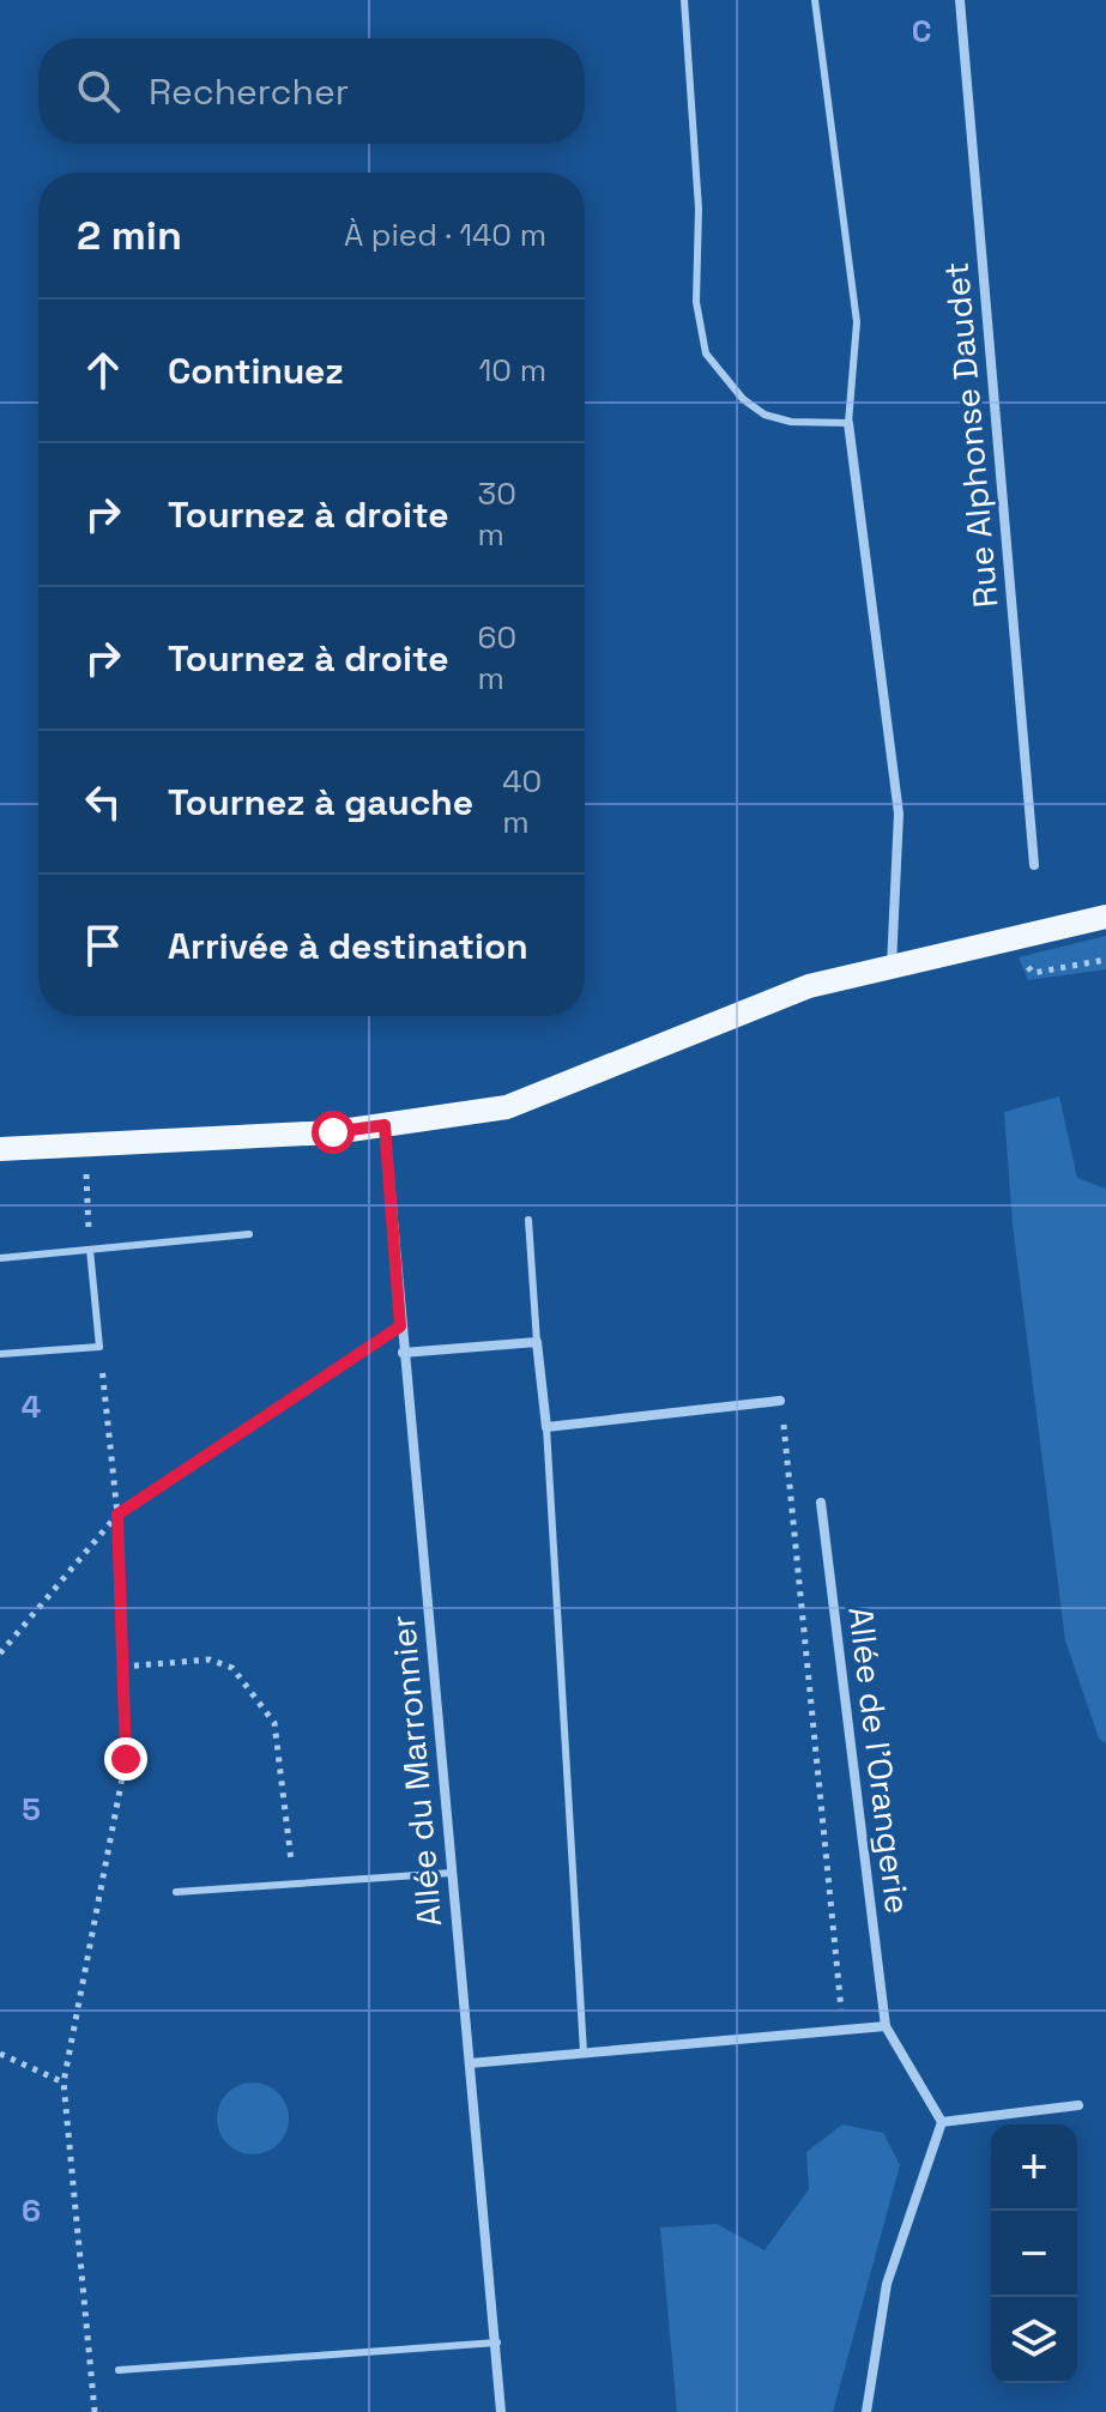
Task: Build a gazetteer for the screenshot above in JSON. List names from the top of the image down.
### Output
{
  "streets": {
    "street": ["Rue Alphonse Daudet", "Allée de l'Orangerie", "Allée du Marronnier"]
  },
  "page": {
    "search": "Rechercher",
    "heading": ["2 min", "À pied · 140 m"],
    "list": [
      ["Continuez", "10 m"],
      ["Tournez à droite", "30 m"],
      ["Tournez à droite", "60 m"],
      ["Tournez à gauche", "40 m"],
      "Arrivée à destination"
    ],
    "map_buttons": ["+", "−"]
  },
  "grid": {
    "columns": ["C"],
    "rows": ["4", "5", "6"]
  }
}
